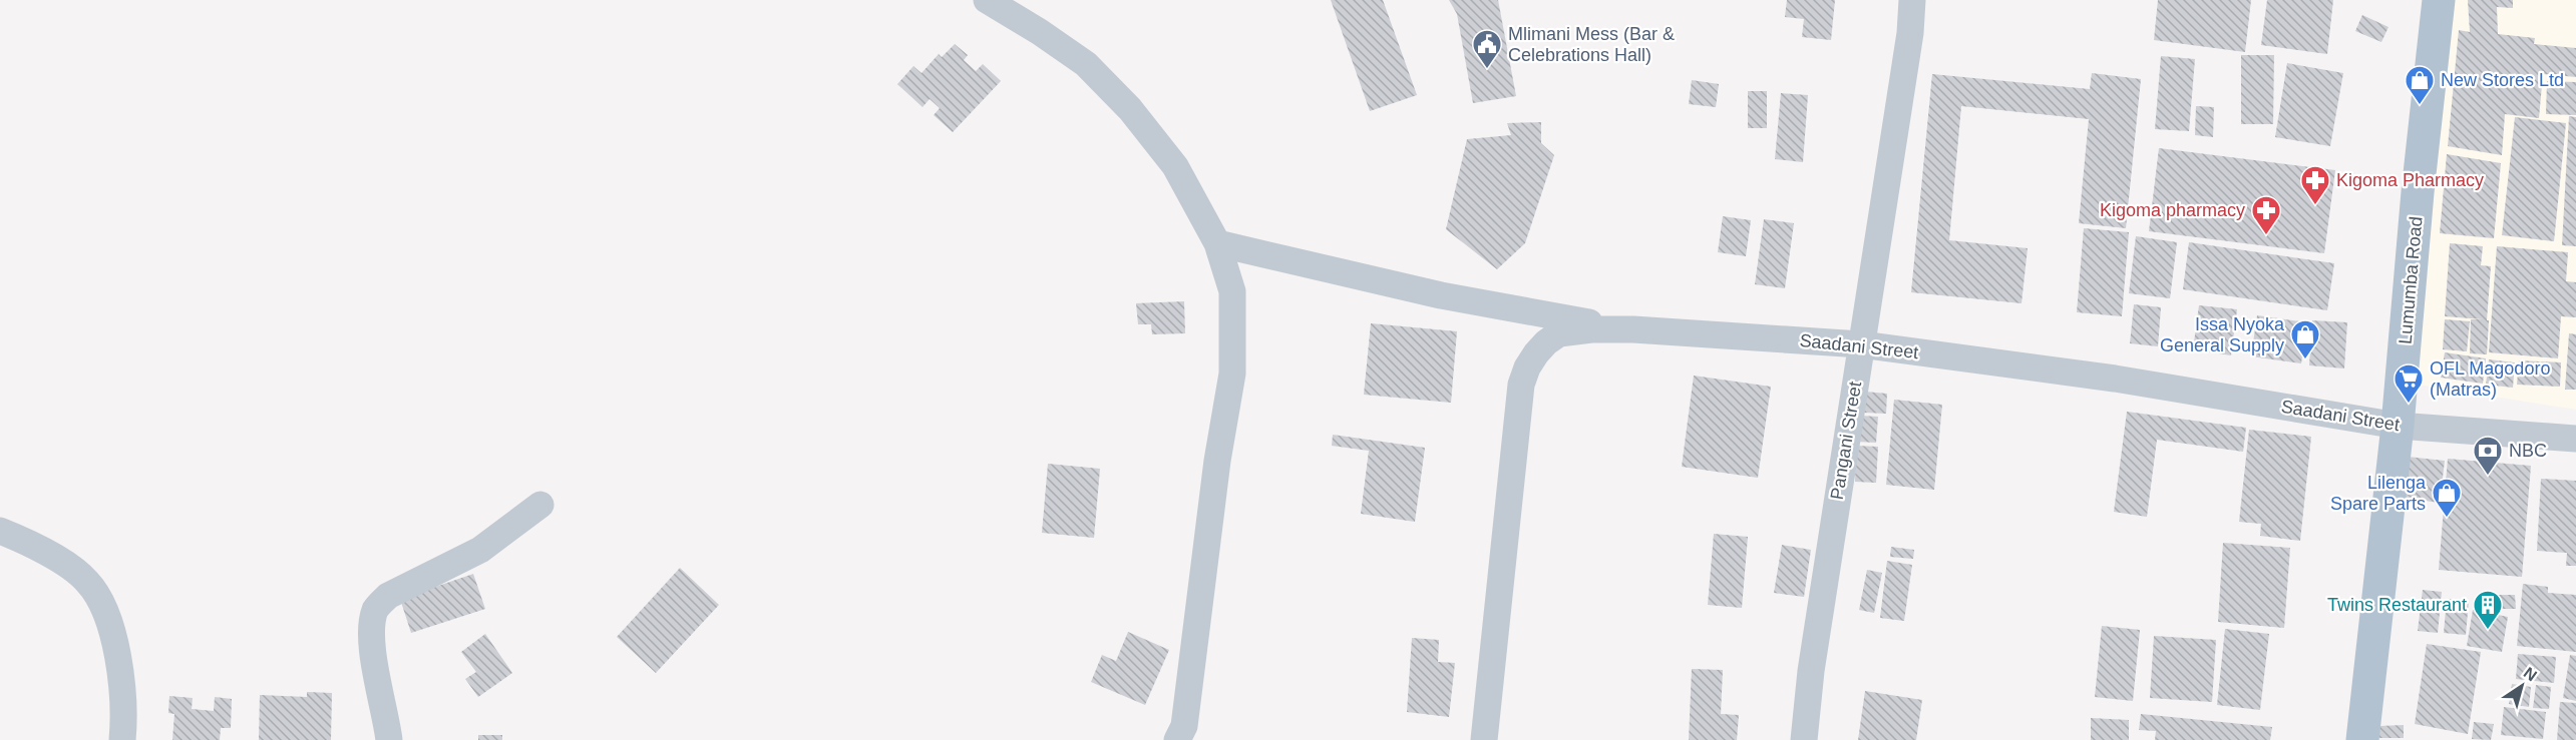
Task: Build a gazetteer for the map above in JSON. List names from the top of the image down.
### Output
{
  "streets": {
    "main road": ["Lumumba Road"],
    "street": ["Saadani Street", "Pangani Street"]
  },
  "crossings": [
    ["Lumumba Road", "Saadani Street"],
    ["Saadani Street", "Pangani Street"]
  ],
  "places": {
    "public building": ["Mlimani Mess (Bar & Celebrations Hall)"],
    "shop": ["New Stores Ltd", "Issa Nyoka General Supply", "Lilenga Spare Parts"],
    "pharmacy": ["Kigoma Pharmacy", "Kigoma pharmacy"],
    "supermarket": ["OFL Magodoro (Matras)"],
    "bank": ["NBC"],
    "building": ["Twins Restaurant"]
  },
  "north": "top right"
}
